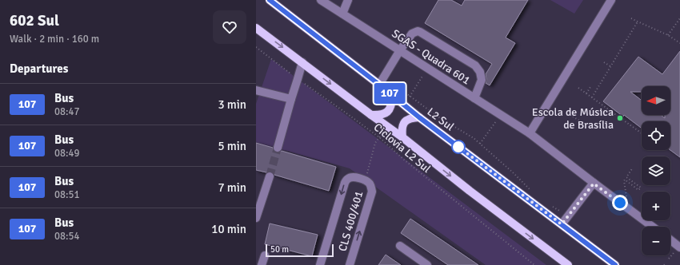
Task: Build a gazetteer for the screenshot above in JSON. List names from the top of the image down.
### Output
{
  "streets": {
    "main road": ["L2 Sul"],
    "street": ["SGAS - Quadra 601", "CLS 400/401"],
    "path": ["Ciclovia L2 Sul"]
  },
  "places": ["Escola de Música de Brasília"],
  "lines": ["bus line 107"],
  "scale_bar": "50 m",
  "north": "left",
  "page": {
    "heading": [
      ["602 Sul", "Walk · 2 min · 160 m"],
      "Departures"
    ],
    "on_map": "107",
    "list": [
      {
        "mark": "107",
        "name": "Bus",
        "note": "08:47",
        "value": "3 min"
      },
      {
        "mark": "107",
        "name": "Bus",
        "note": "08:49",
        "value": "5 min"
      },
      {
        "mark": "107",
        "name": "Bus",
        "note": "08:51",
        "value": "7 min"
      },
      {
        "mark": "107",
        "name": "Bus",
        "note": "08:54",
        "value": "10 min"
      }
    ],
    "map_buttons": ["+", "−"],
    "scale": "50 m"
  }
}
